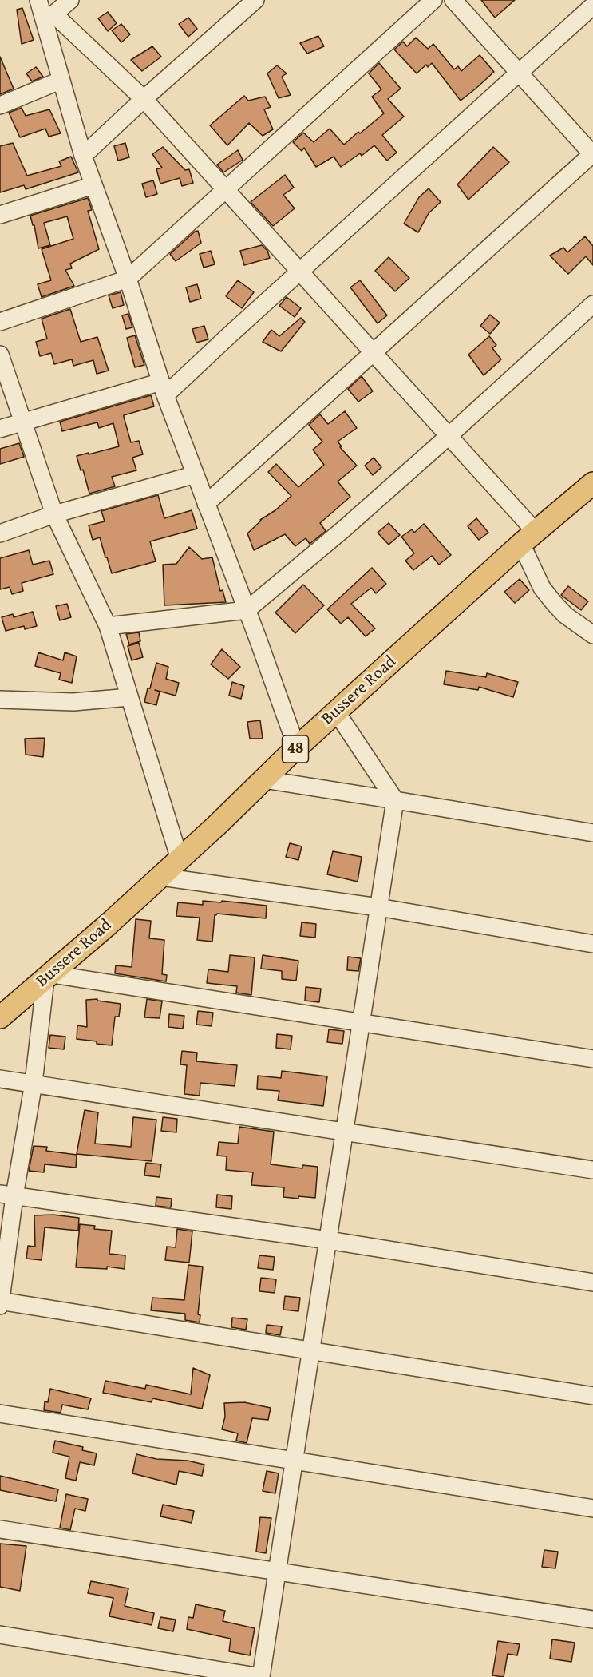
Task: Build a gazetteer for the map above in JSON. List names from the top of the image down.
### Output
{
  "streets": {
    "main road": ["Bussere Road", "48"]
  }
}
